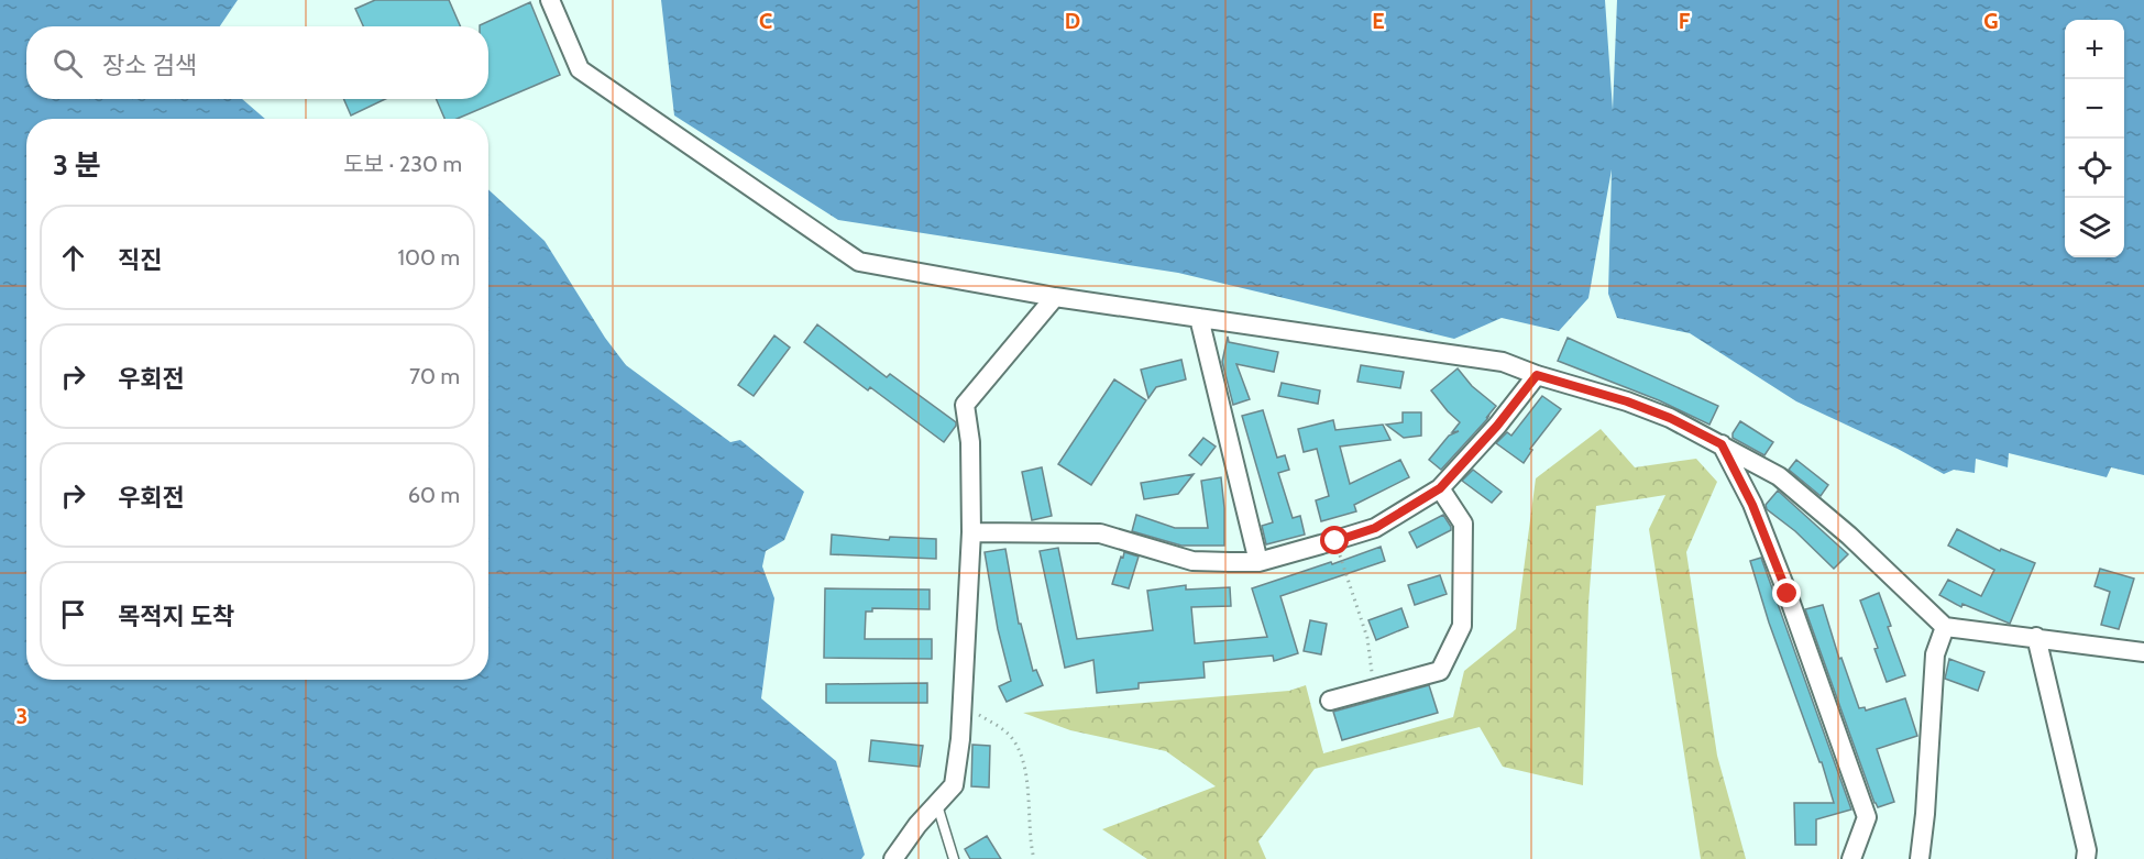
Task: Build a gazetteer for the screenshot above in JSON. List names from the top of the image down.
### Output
{
  "page": {
    "map_buttons": ["+", "−"],
    "search": "장소 검색",
    "heading": ["3 분", "도보 · 230 m"],
    "list": [
      ["직진", "100 m"],
      ["우회전", "70 m"],
      ["우회전", "60 m"],
      "목적지 도착"
    ]
  },
  "grid": {
    "columns": [
      "C",
      "D",
      "E",
      "F",
      "G"
    ],
    "rows": ["3"]
  }
}
